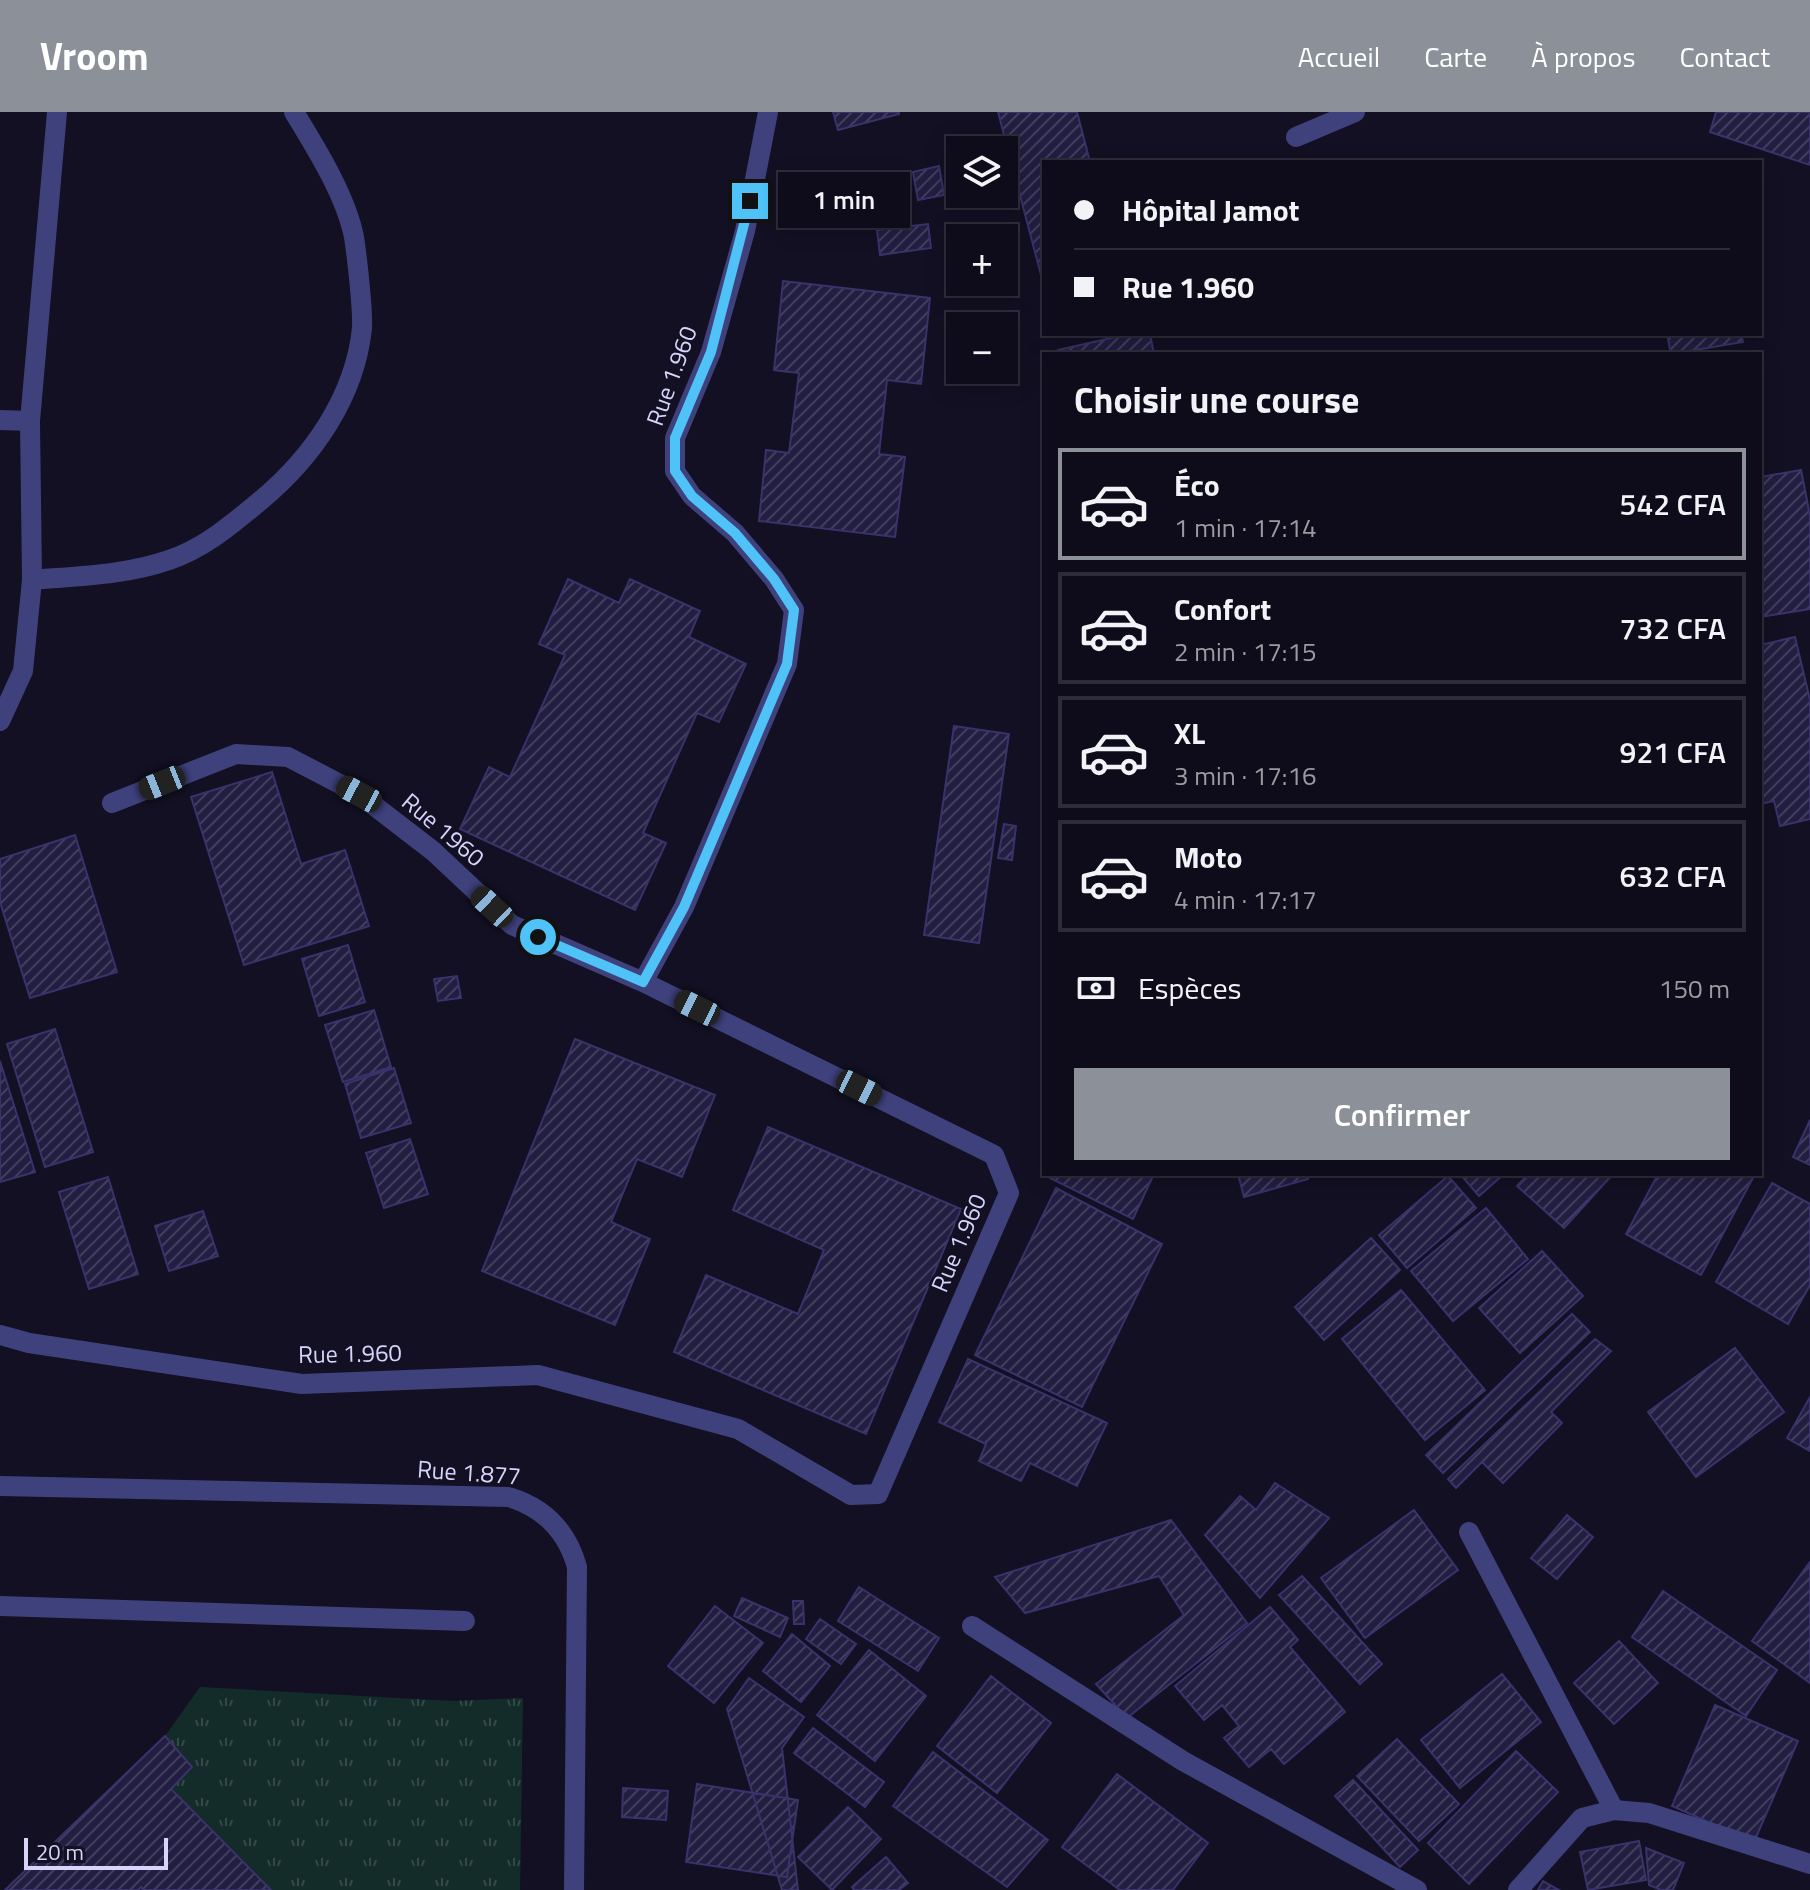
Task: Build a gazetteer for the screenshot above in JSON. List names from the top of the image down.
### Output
{
  "streets": {
    "street": ["Rue 1.960", "Rue 1960", "Rue 1.877"]
  },
  "crossings": [
    ["Rue 1.960", "Rue 1960"]
  ],
  "scale_bar": "20 m",
  "page": {
    "header": "Vroom",
    "nav": [
      "Accueil",
      "Carte",
      "À propos",
      "Contact"
    ],
    "map_buttons": ["+", "−"],
    "banner": ["Hôpital Jamot", "Rue 1.960"],
    "bubble": "1 min",
    "heading": "Choisir une course",
    "list": [
      {
        "name": "Éco",
        "note": "1 min · 17:14",
        "value": "542 CFA"
      },
      {
        "name": "Confort",
        "note": "2 min · 17:15",
        "value": "732 CFA"
      },
      {
        "name": "XL",
        "note": "3 min · 17:16",
        "value": "921 CFA"
      },
      {
        "name": "Moto",
        "note": "4 min · 17:17",
        "value": "632 CFA"
      }
    ],
    "pay": ["Espèces", "150 m"],
    "buttons": "Confirmer",
    "scale": "20 m"
  }
}
